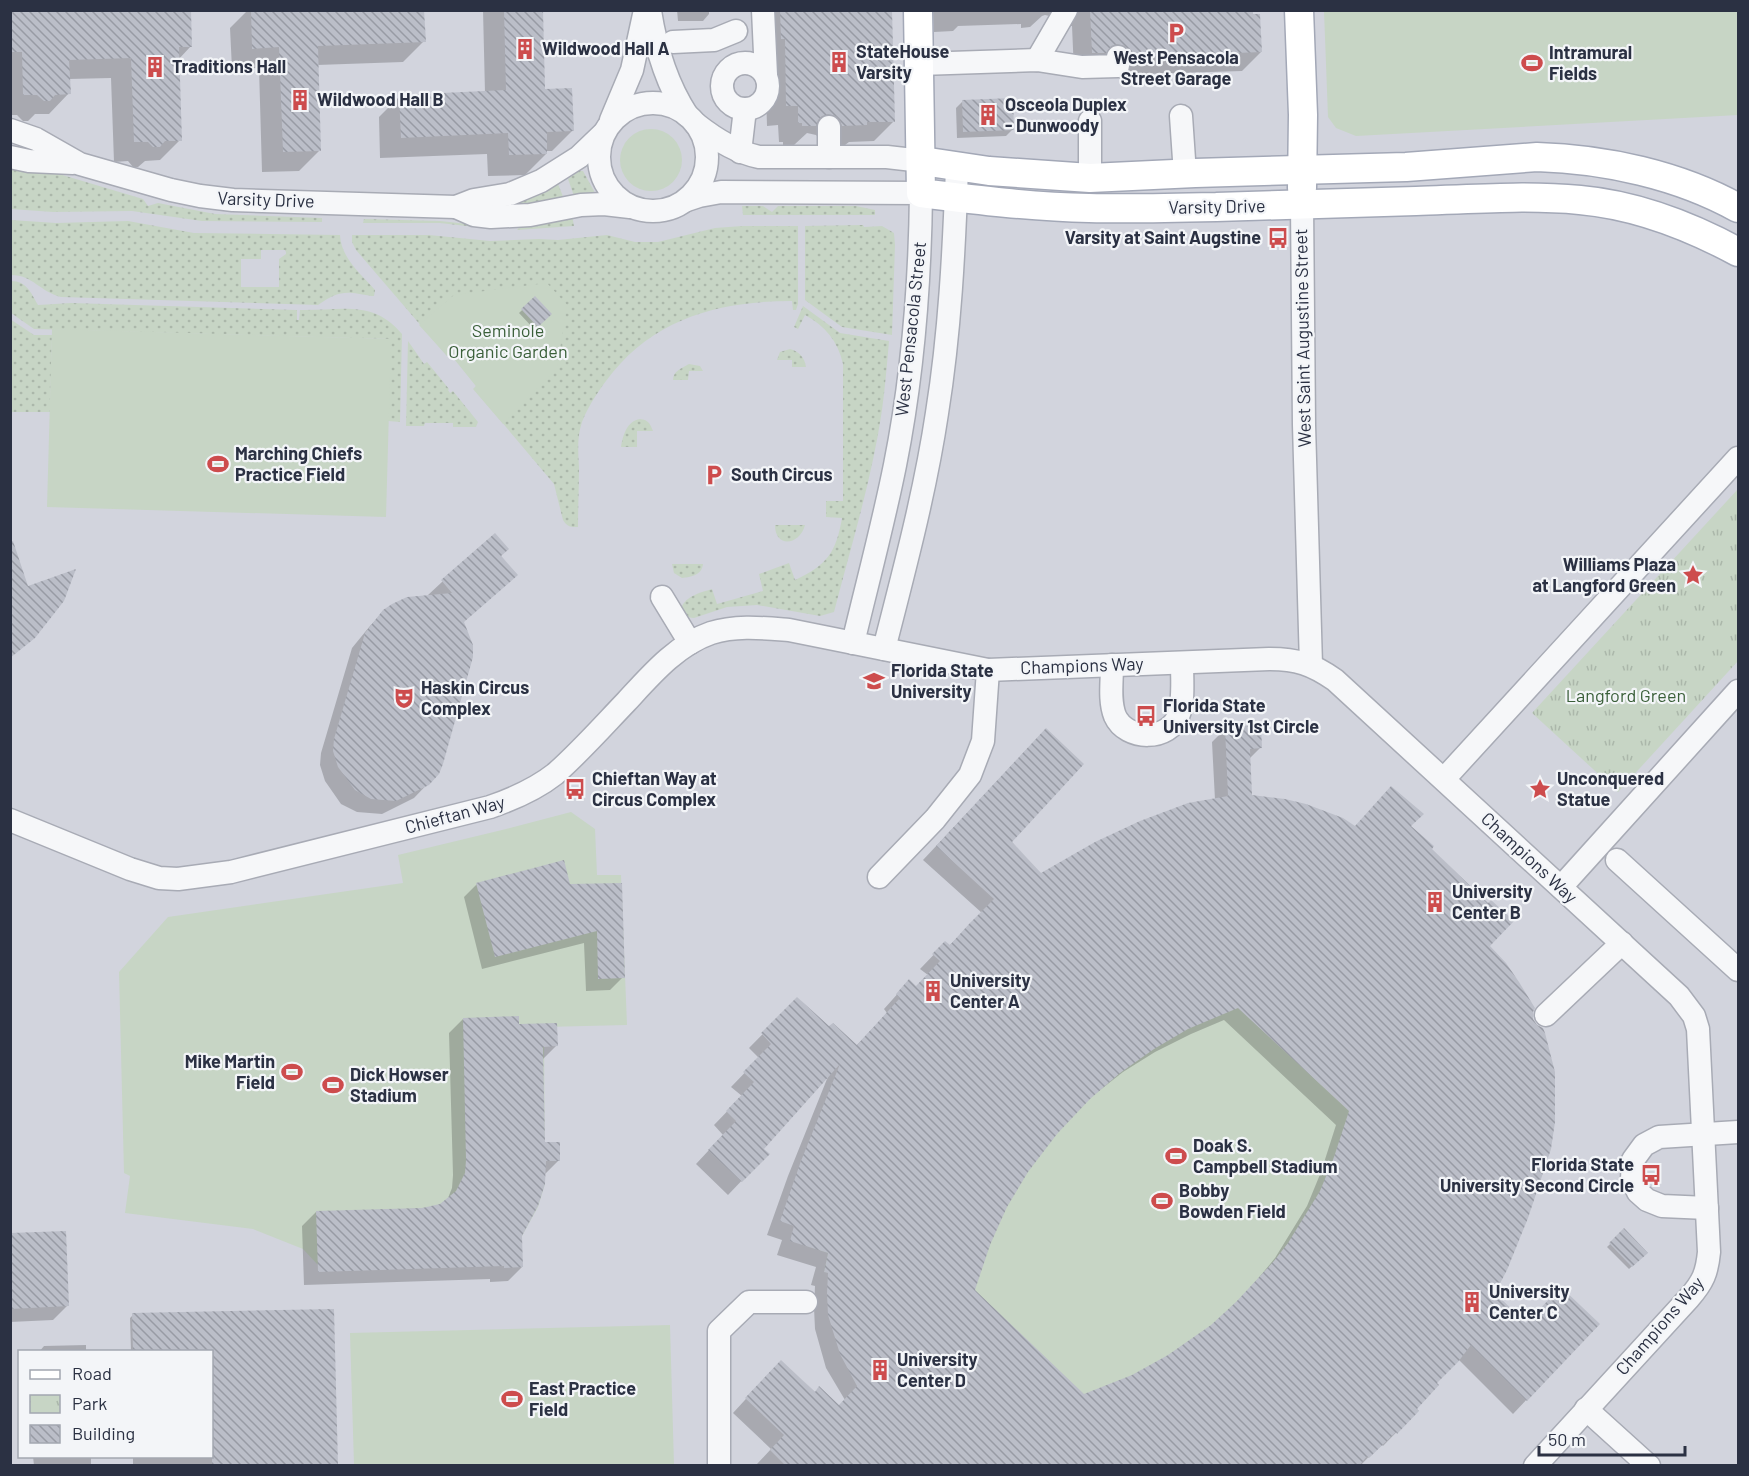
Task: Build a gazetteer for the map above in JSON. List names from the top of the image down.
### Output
{
  "streets": {
    "main road": ["Varsity Drive", "West Pensacola Street", "West Saint Augustine Street"],
    "street": ["Champions Way", "Chieftan Way"]
  },
  "crossings": [
    ["Varsity Drive", "West Pensacola Street"],
    ["Varsity Drive", "West Saint Augustine Street"],
    ["West Pensacola Street", "Champions Way"],
    ["West Pensacola Street", "Chieftan Way"],
    ["West Saint Augustine Street", "Champions Way"],
    ["Champions Way", "Chieftan Way"]
  ],
  "parks": ["Seminole Organic Garden", "Langford Green"],
  "places": {
    "parking": ["West Pensacola Street Garage", "South Circus"],
    "building": [
      "Wildwood Hall A",
      "StateHouse Varsity",
      "Traditions Hall",
      "Wildwood Hall B",
      "Osceola Duplex - Dunwoody",
      "University Center B",
      "University Center A",
      "University Center C",
      "University Center D"
    ],
    "sports": [
      "Intramural Fields",
      "Marching Chiefs Practice Field",
      "Mike Martin Field",
      "Dick Howser Stadium",
      "Doak S. Campbell Stadium",
      "Bobby Bowden Field",
      "East Practice Field"
    ],
    "bus stop": [
      "Varsity at Saint Augstine",
      "Florida State University 1st Circle",
      "Chieftan Way at Circus Complex",
      "Florida State University Second Circle"
    ],
    "place": ["Williams Plaza at Langford Green", "Unconquered Statue"],
    "school or university": ["Florida State University"],
    "theatre": ["Haskin Circus Complex"]
  },
  "legend": ["Road", "Park", "Building"],
  "scale_bar": "50 m"
}
